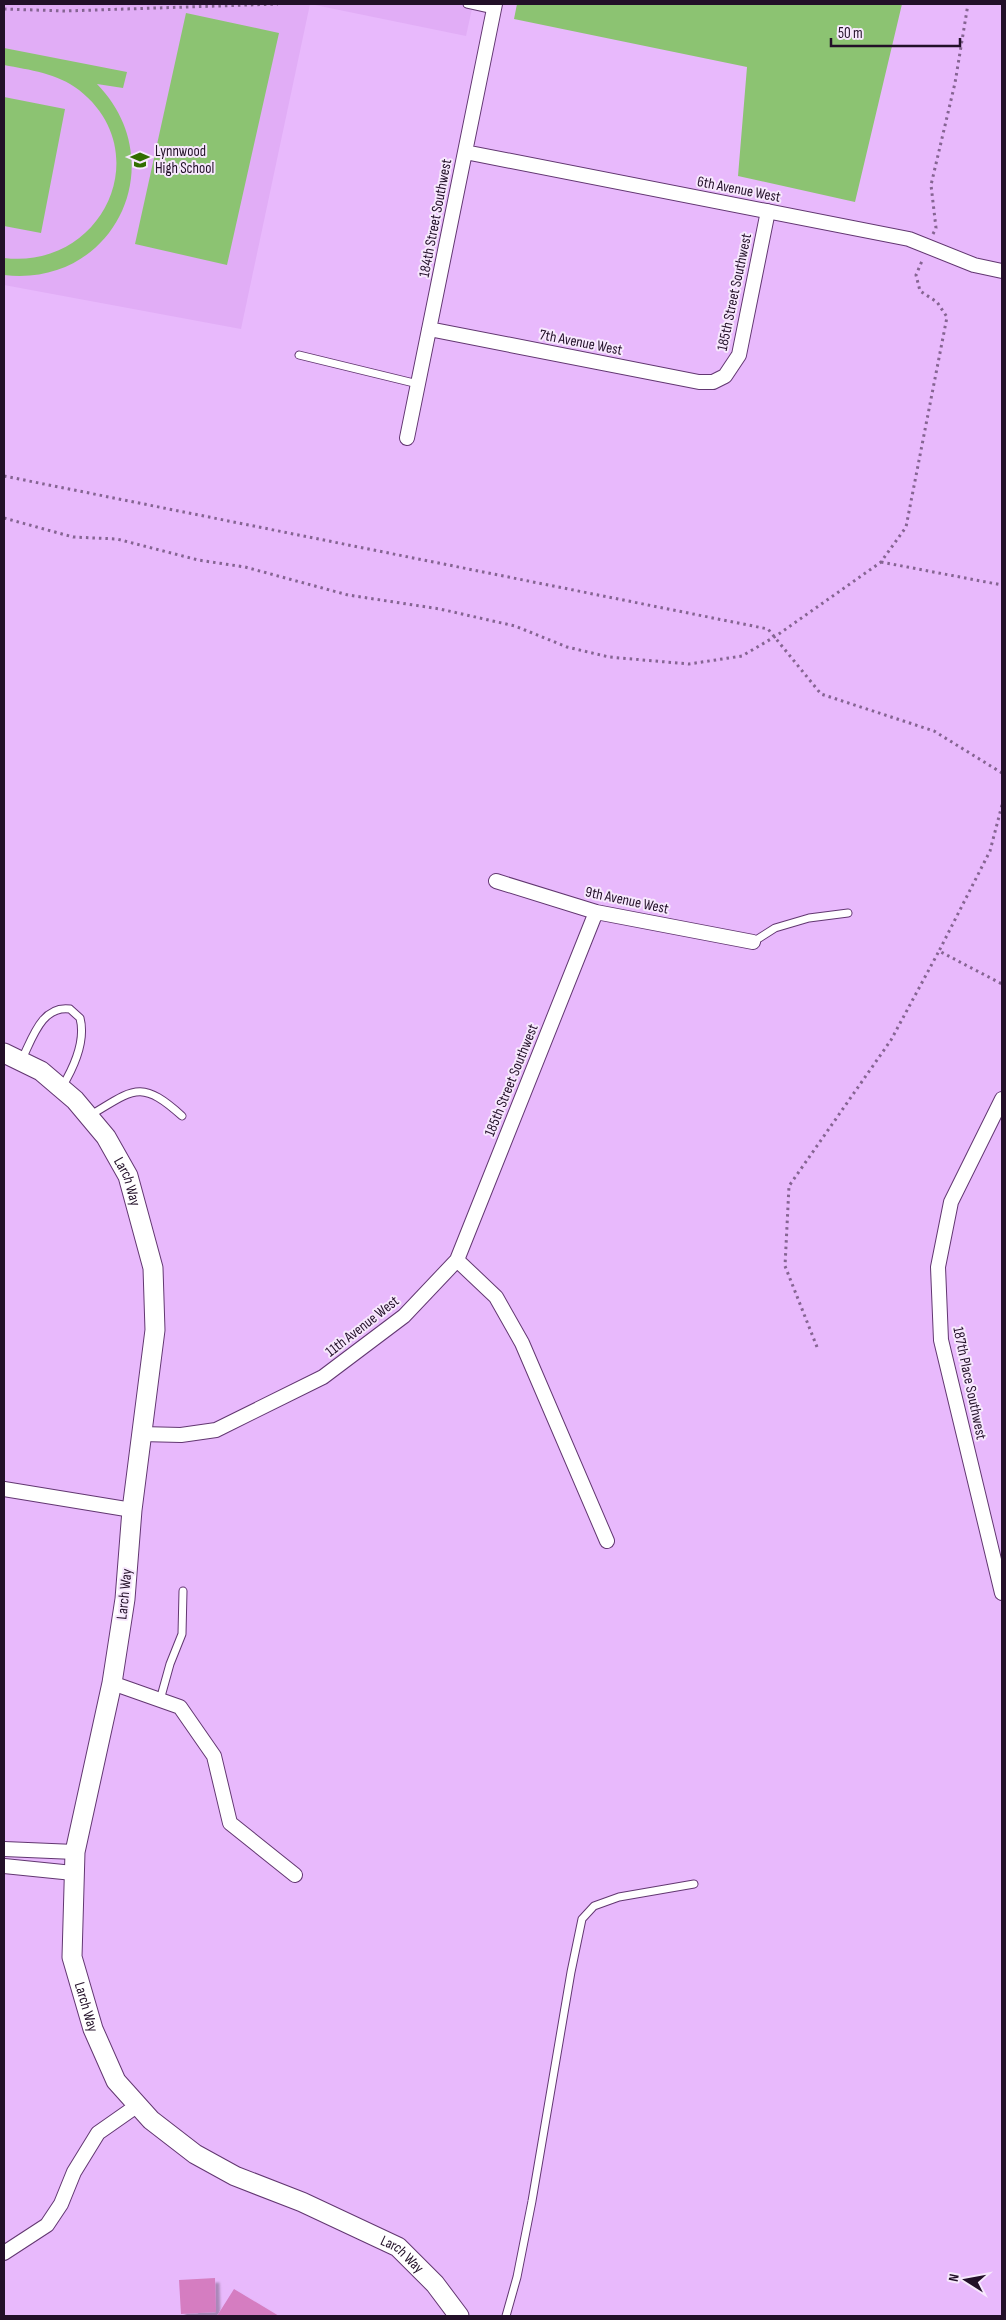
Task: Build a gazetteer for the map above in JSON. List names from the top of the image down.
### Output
{
  "streets": {
    "main road": ["Larch Way"],
    "street": [
      "6th Avenue West",
      "184th Street Southwest",
      "185th Street Southwest",
      "7th Avenue West",
      "9th Avenue West",
      "11th Avenue West",
      "187th Place Southwest"
    ]
  },
  "crossings": [
    ["6th Avenue West", "184th Street Southwest"],
    ["6th Avenue West", "185th Street Southwest"],
    ["184th Street Southwest", "7th Avenue West"],
    ["185th Street Southwest", "7th Avenue West"],
    ["185th Street Southwest", "9th Avenue West"],
    ["185th Street Southwest", "11th Avenue West"],
    ["Larch Way", "11th Avenue West"]
  ],
  "places": {
    "school or university": ["Lynnwood High School"]
  },
  "scale_bar": "50 m",
  "north": "left"
}
